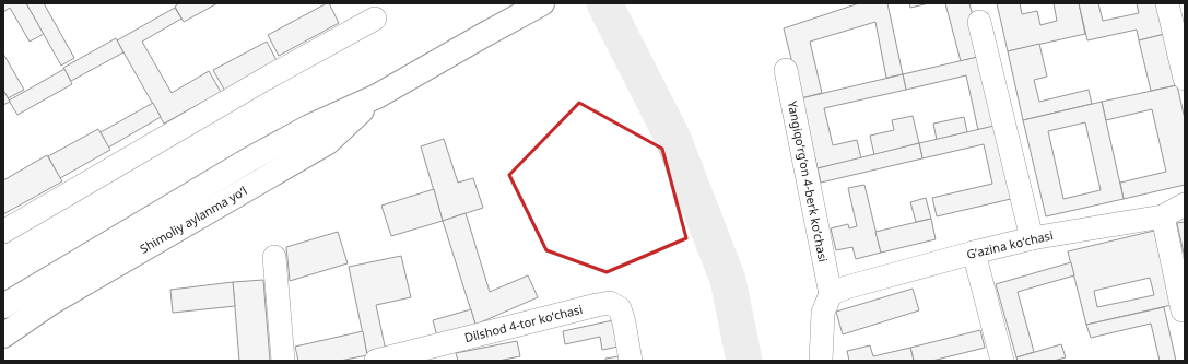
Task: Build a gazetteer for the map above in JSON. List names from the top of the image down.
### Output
{
  "streets": {
    "main road": ["Shimoliy aylanma yoʻl"],
    "street": ["Yangiqoʻrgʻon 4-berk koʻchasi", "Gʻazina koʻchasi", "Dilshod 4-tor koʻchasi"]
  },
  "crossings": [
    ["Yangiqoʻrgʻon 4-berk koʻchasi", "Gʻazina koʻchasi"]
  ]
}
